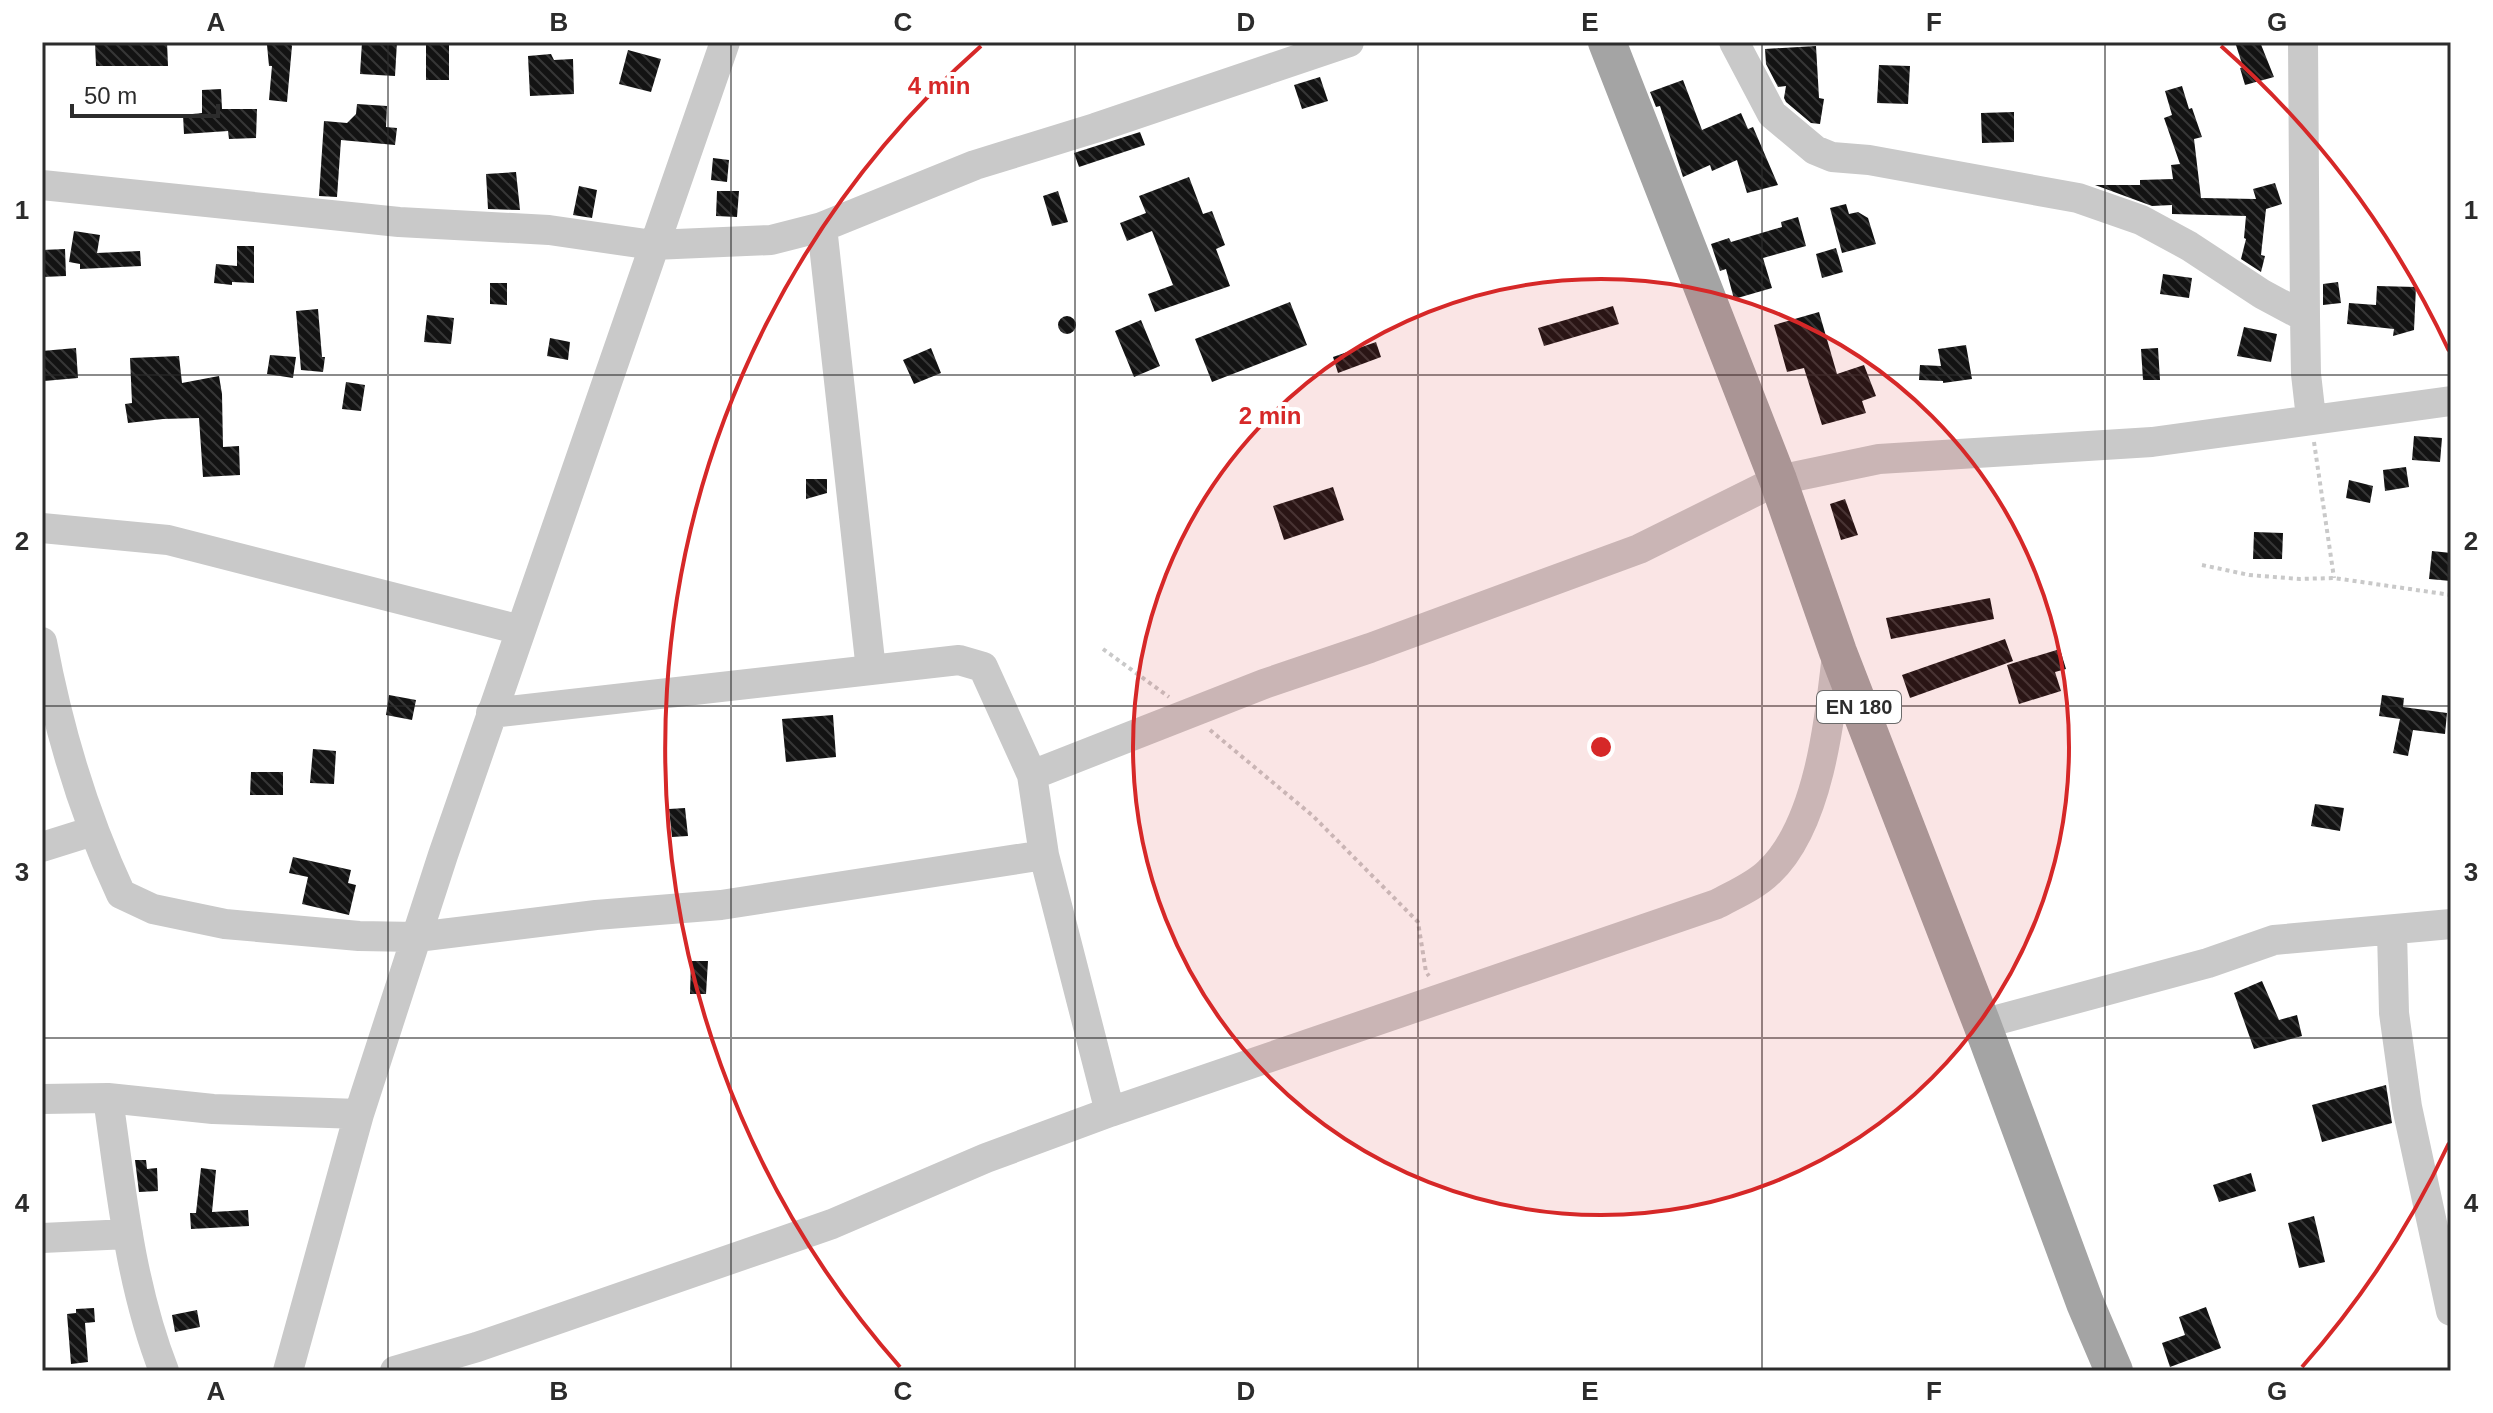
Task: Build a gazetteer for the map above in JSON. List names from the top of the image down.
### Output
{
  "streets": {
    "main road": ["EN 180"]
  },
  "scale_bar": "50 m",
  "grid": {
    "columns": [
      "A",
      "B",
      "C",
      "D",
      "E",
      "F",
      "G"
    ],
    "rows": [
      "1",
      "2",
      "3",
      "4"
    ]
  },
  "rings": ["4 min", "2 min"]
}
